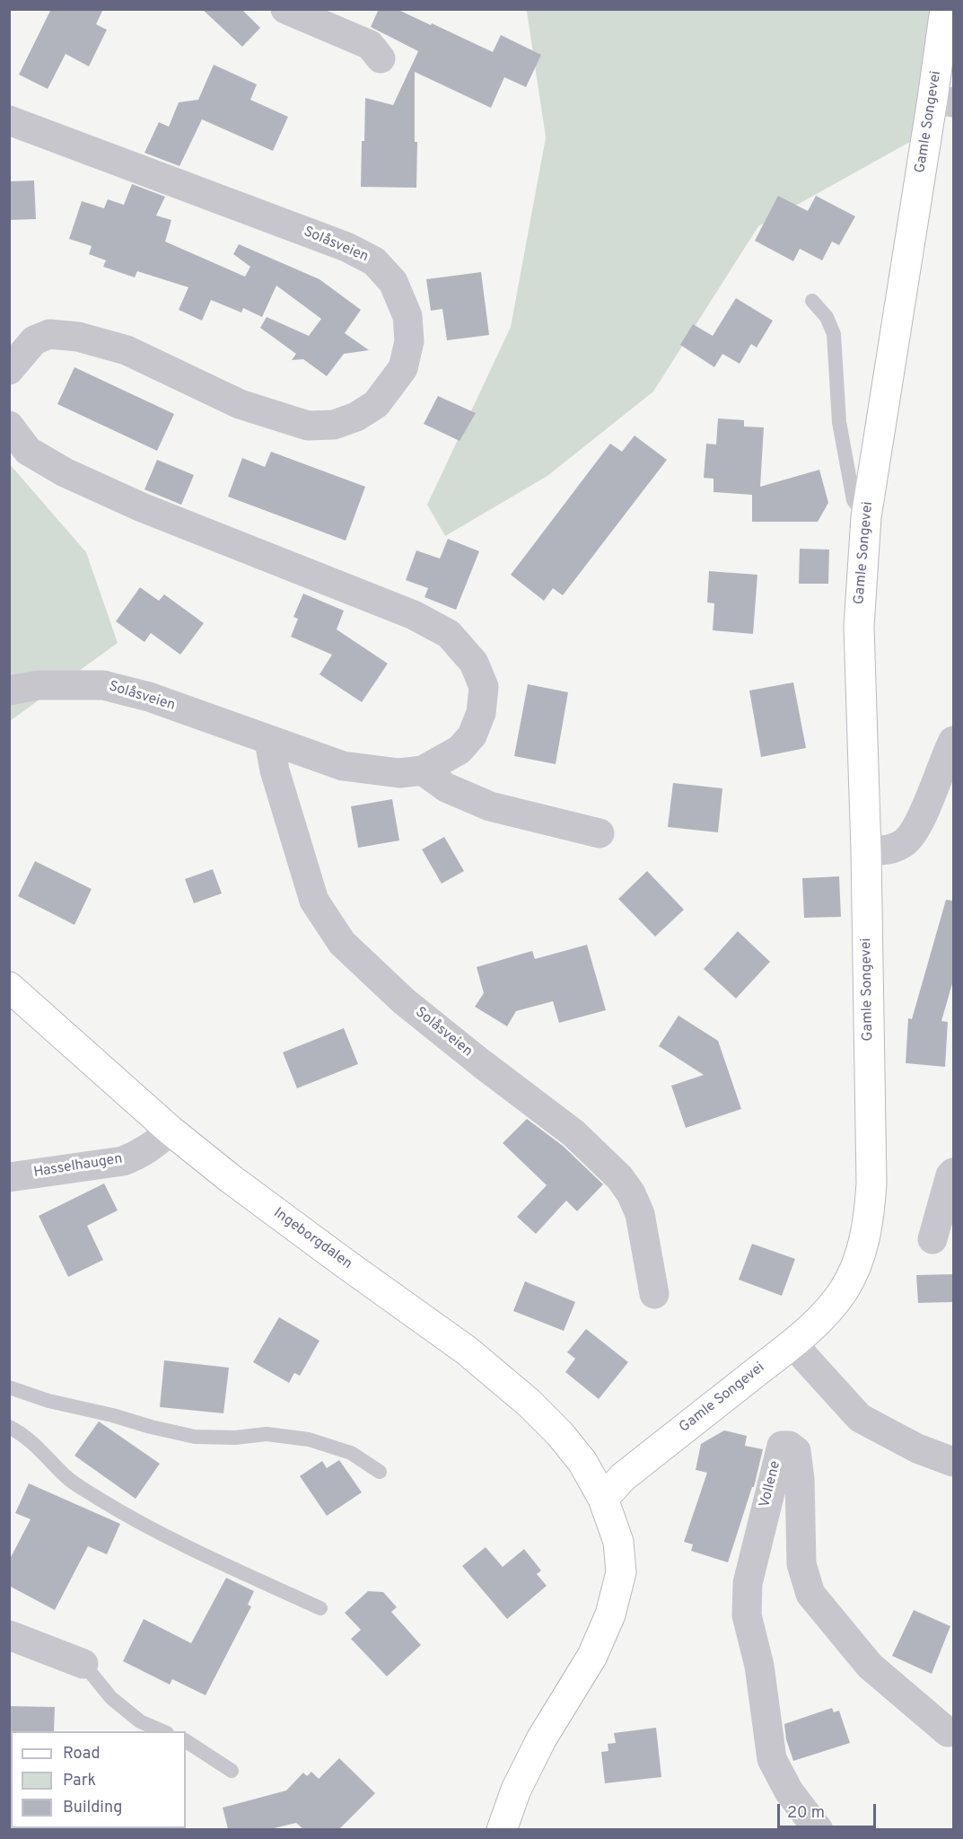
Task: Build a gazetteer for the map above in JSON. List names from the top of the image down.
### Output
{
  "streets": {
    "main road": ["Gamle Songevei", "Ingeborgdalen"],
    "street": ["Solåsveien", "Hasselhaugen", "Vollene"]
  },
  "crossings": [
    ["Gamle Songevei", "Ingeborgdalen"],
    ["Hasselhaugen", "Ingeborgdalen"]
  ],
  "legend": ["Road", "Park", "Building"],
  "scale_bar": "20 m"
}
